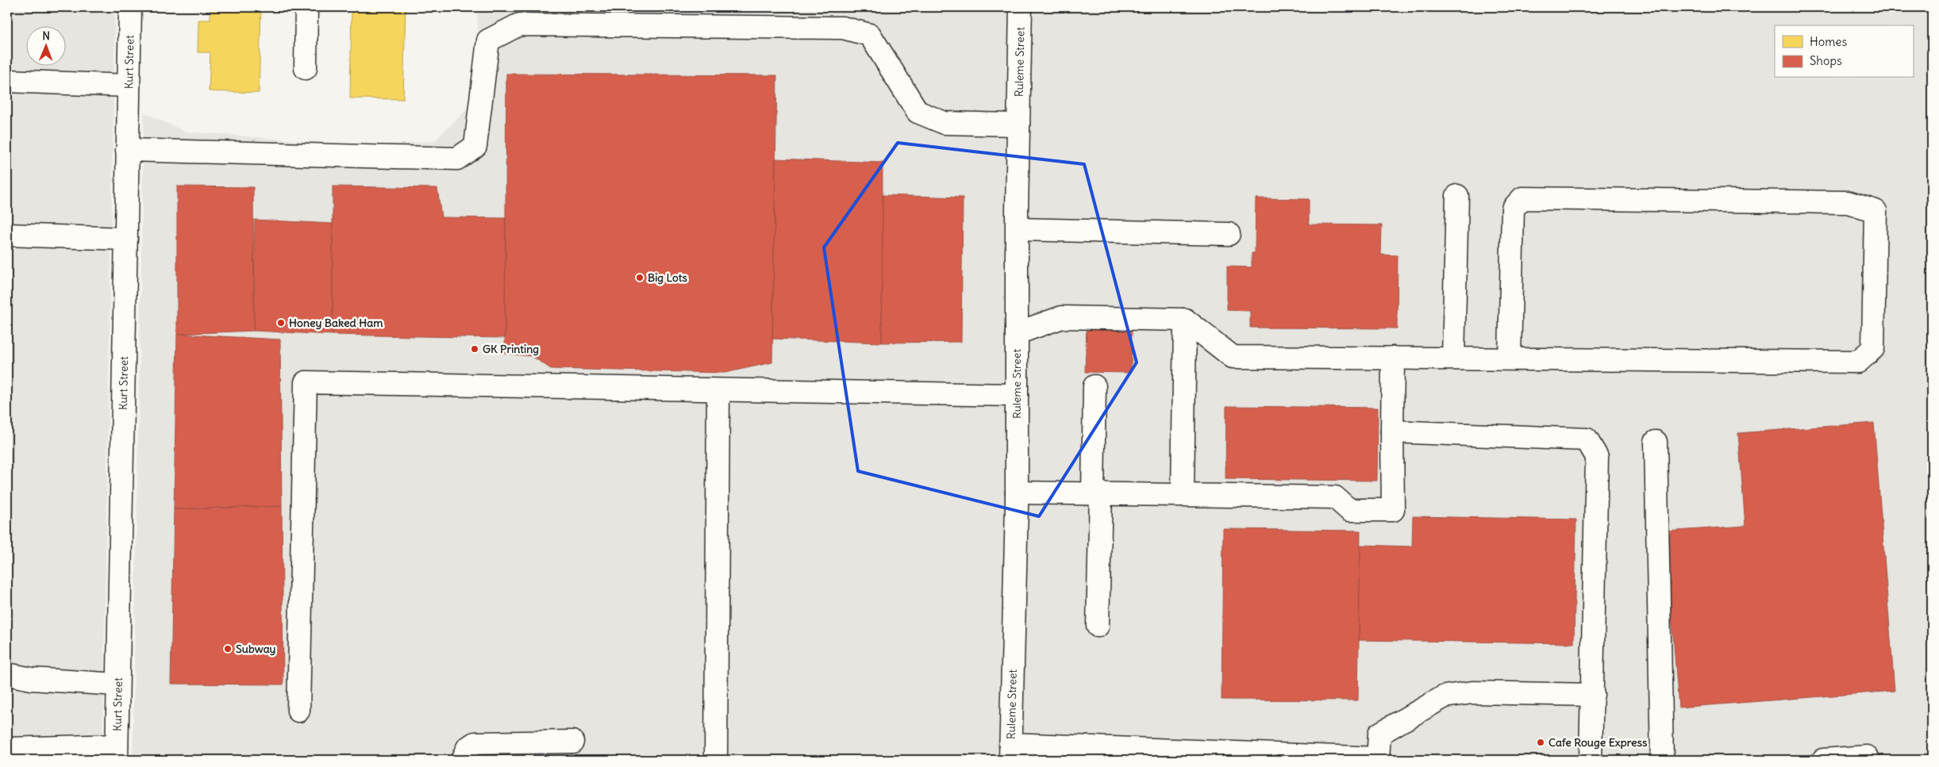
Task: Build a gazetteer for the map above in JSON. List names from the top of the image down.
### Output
{
  "streets": {
    "street": ["Kurt Street", "Ruleme Street"]
  },
  "places": [
    "Big Lots",
    "Honey Baked Ham",
    "GK Printing",
    "Subway",
    "Cafe Rouge Express"
  ],
  "legend": ["Homes", "Shops"],
  "north": "top"
}
